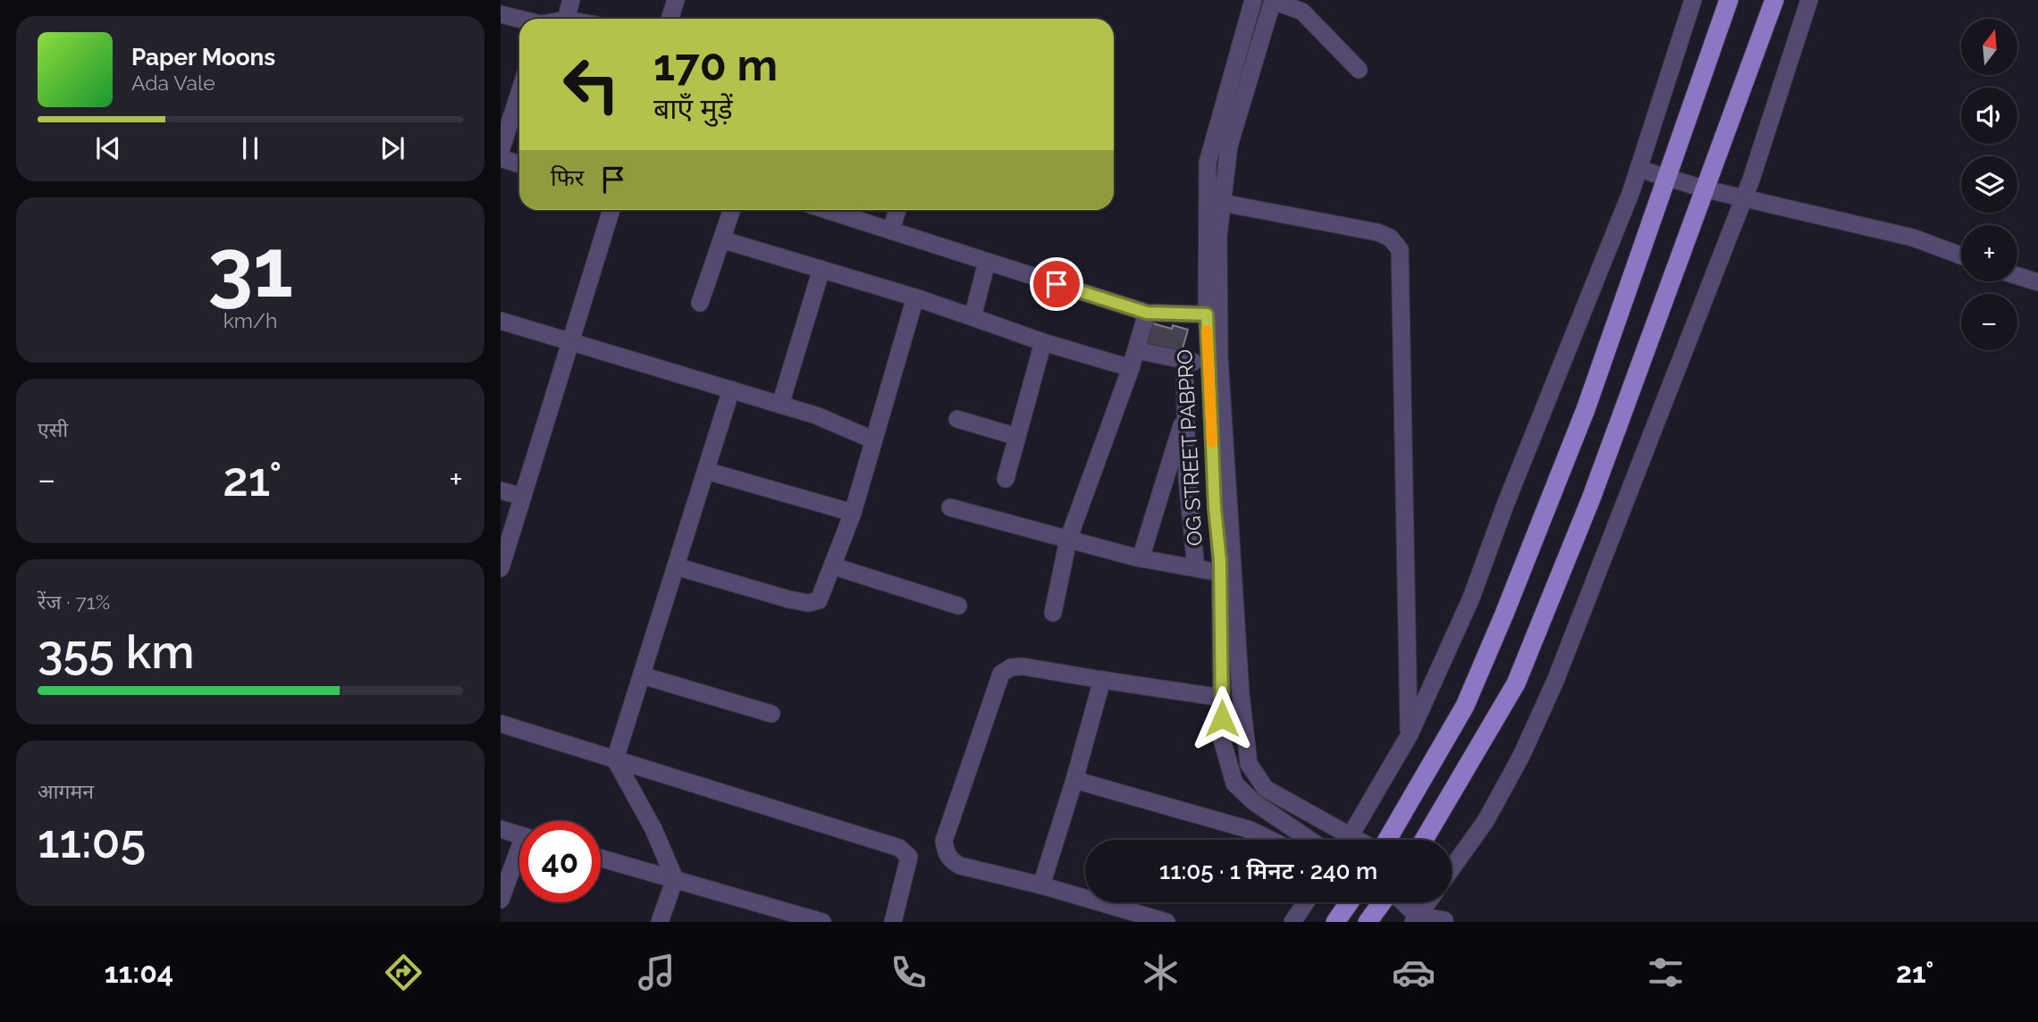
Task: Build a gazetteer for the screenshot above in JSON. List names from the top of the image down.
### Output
{
  "streets": {
    "street": ["OG STREET PABPRO"]
  },
  "north": "top",
  "page": {
    "map_buttons": ["+", "−"],
    "turn": ["170 m", "बाएँ मुड़ें"],
    "song": ["Paper Moons", "Ada Vale"],
    "then": "फिर",
    "tile": [
      ["31", "km/h"],
      "एसी",
      ["रेंज · 71%", "355 km"],
      ["आगमन", "11:05"]
    ],
    "heat": ["−", "21°", "+"],
    "limit": "40",
    "trip": "11:05 · 1 मिनट · 240 m",
    "tabs": ["11:04", "21°"]
  }
}
